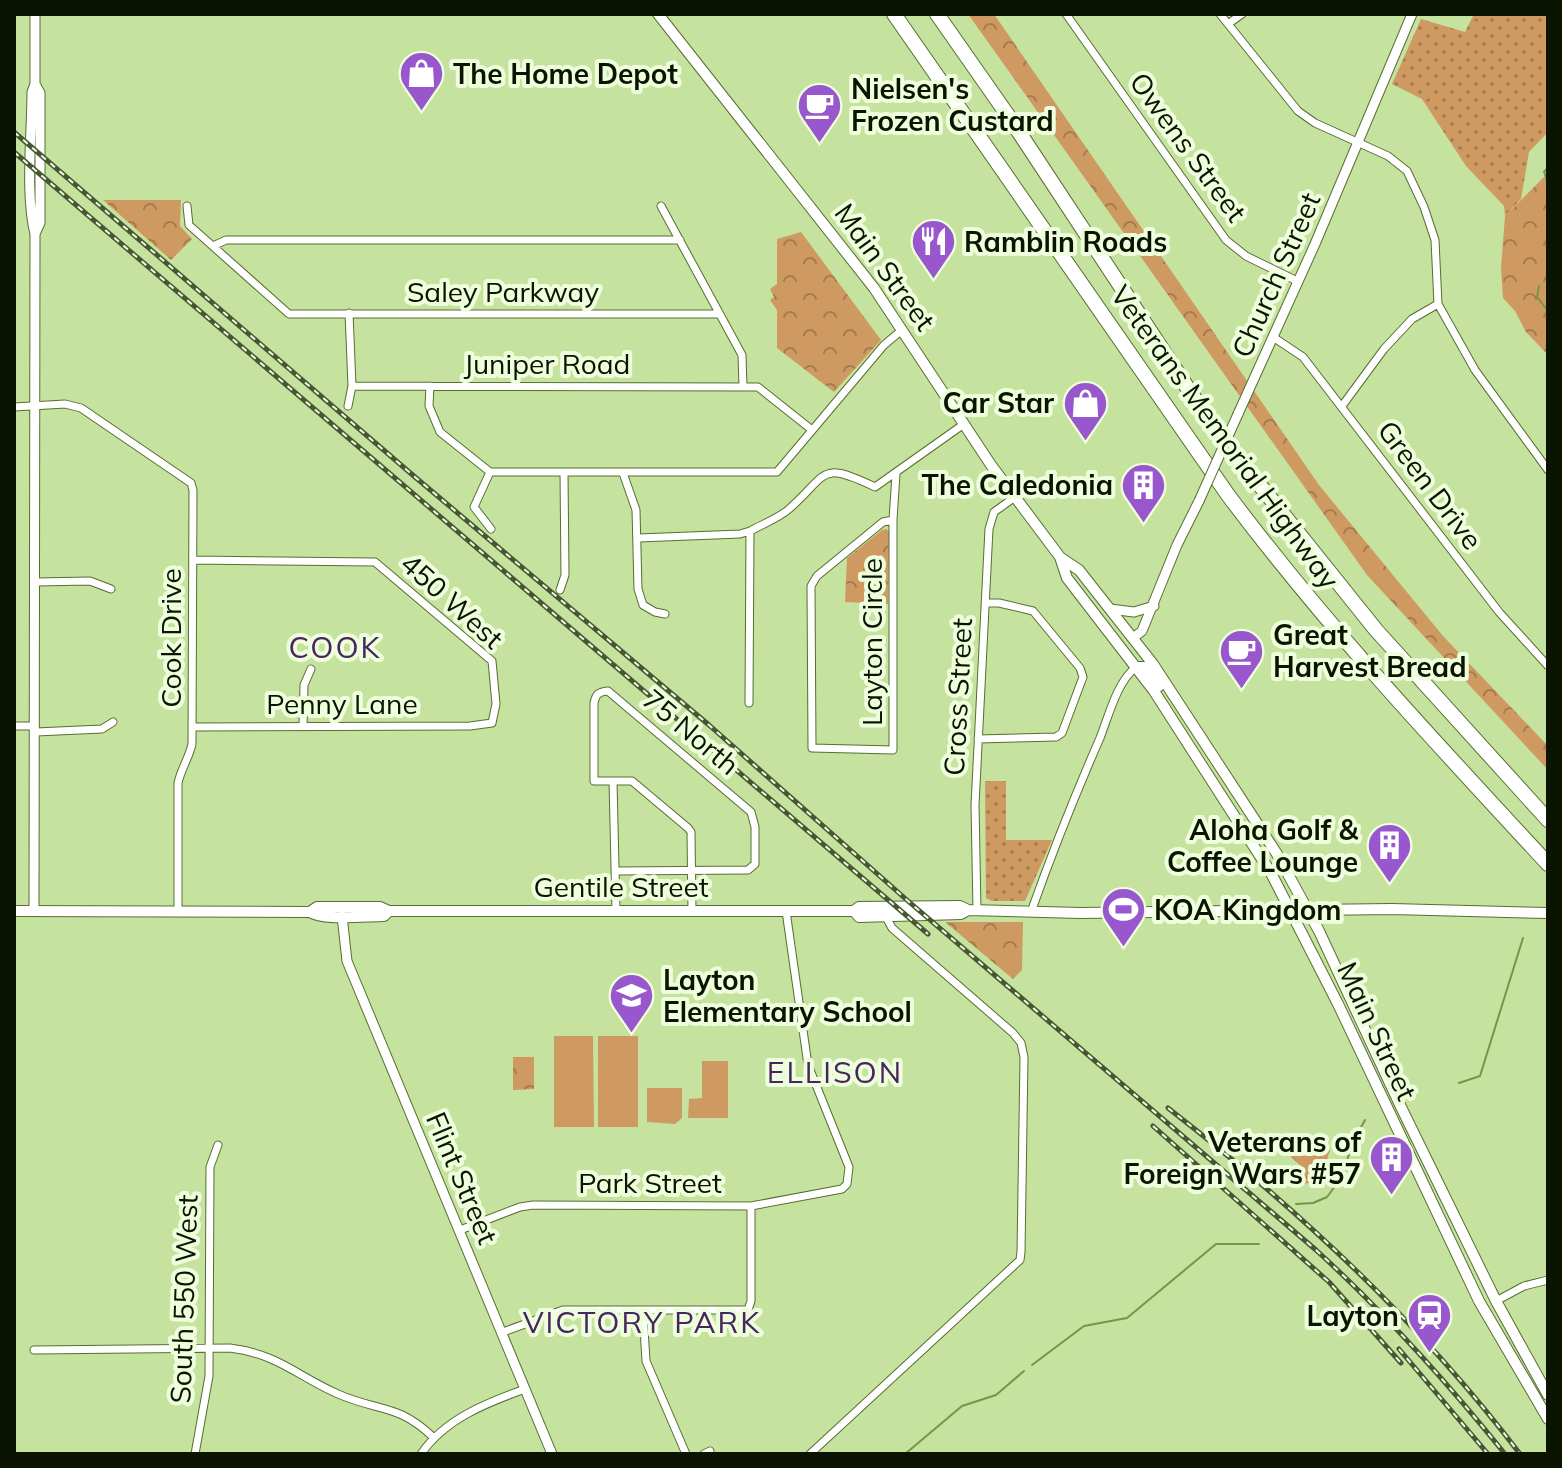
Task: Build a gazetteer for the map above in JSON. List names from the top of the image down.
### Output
{
  "streets": {
    "highway": ["Veterans Memorial Highway"],
    "main road": ["Main Street", "Gentile Street"],
    "street": [
      "Owens Street",
      "Church Street",
      "Saley Parkway",
      "Juniper Road",
      "Green Drive",
      "450 West",
      "Cook Drive",
      "Layton Circle",
      "Cross Street",
      "Penny Lane",
      "75 North",
      "Flint Street",
      "Park Street",
      "South 550 West"
    ]
  },
  "crossings": [
    ["Owens Street", "Church Street"],
    ["Main Street", "Church Street"],
    ["Main Street", "Cross Street"],
    ["Main Street", "Gentile Street"],
    ["Church Street", "Green Drive"],
    ["450 West", "Cook Drive"],
    ["450 West", "Penny Lane"],
    ["Cook Drive", "Penny Lane"],
    ["Cook Drive", "Gentile Street"],
    ["Cross Street", "Gentile Street"],
    ["Gentile Street", "Flint Street"],
    ["Gentile Street", "Park Street"],
    ["Flint Street", "Park Street"]
  ],
  "districts": ["COOK", "ELLISON", "VICTORY PARK"],
  "places": {
    "shop": ["The Home Depot", "Car Star"],
    "cafe": ["Nielsen's Frozen Custard", "Great Harvest Bread"],
    "restaurant": ["Ramblin Roads"],
    "building": ["The Caledonia", "Aloha Golf & Coffee Lounge", "Veterans of Foreign Wars #57"],
    "sports": ["KOA Kingdom"],
    "school or university": ["Layton Elementary School"],
    "station": ["Layton"]
  }
}
